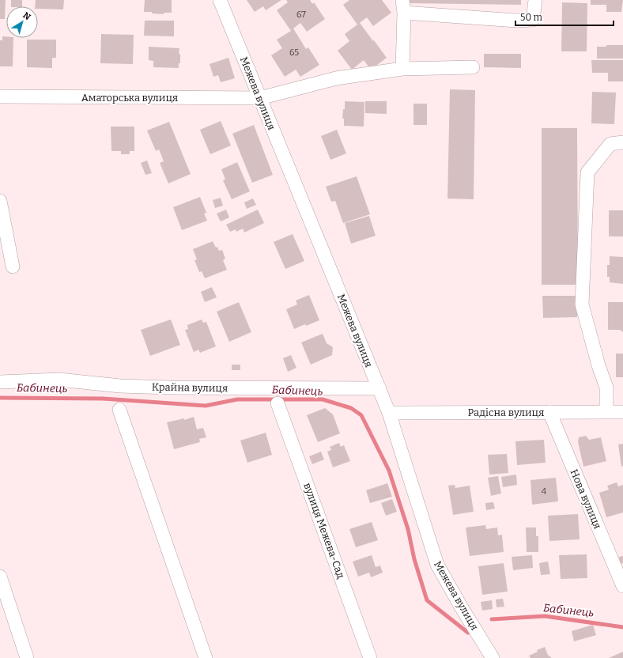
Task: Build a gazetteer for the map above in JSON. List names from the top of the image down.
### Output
{
  "streets": {
    "street": [
      "Межева вулиця",
      "Аматорська вулиця",
      "Крайна вулиця",
      "Радісна вулиця",
      "Нова вулиця",
      "вулиця Межева-Сад"
    ]
  },
  "crossings": [
    ["Межева вулиця", "Аматорська вулиця"],
    ["Межева вулиця", "Крайна вулиця"],
    ["Межева вулиця", "Радісна вулиця"],
    ["Радісна вулиця", "Нова вулиця"]
  ],
  "water": ["Бабинець"],
  "house_numbers": ["67", "65", "4"],
  "scale_bar": "50 m",
  "north": "top right"
}
